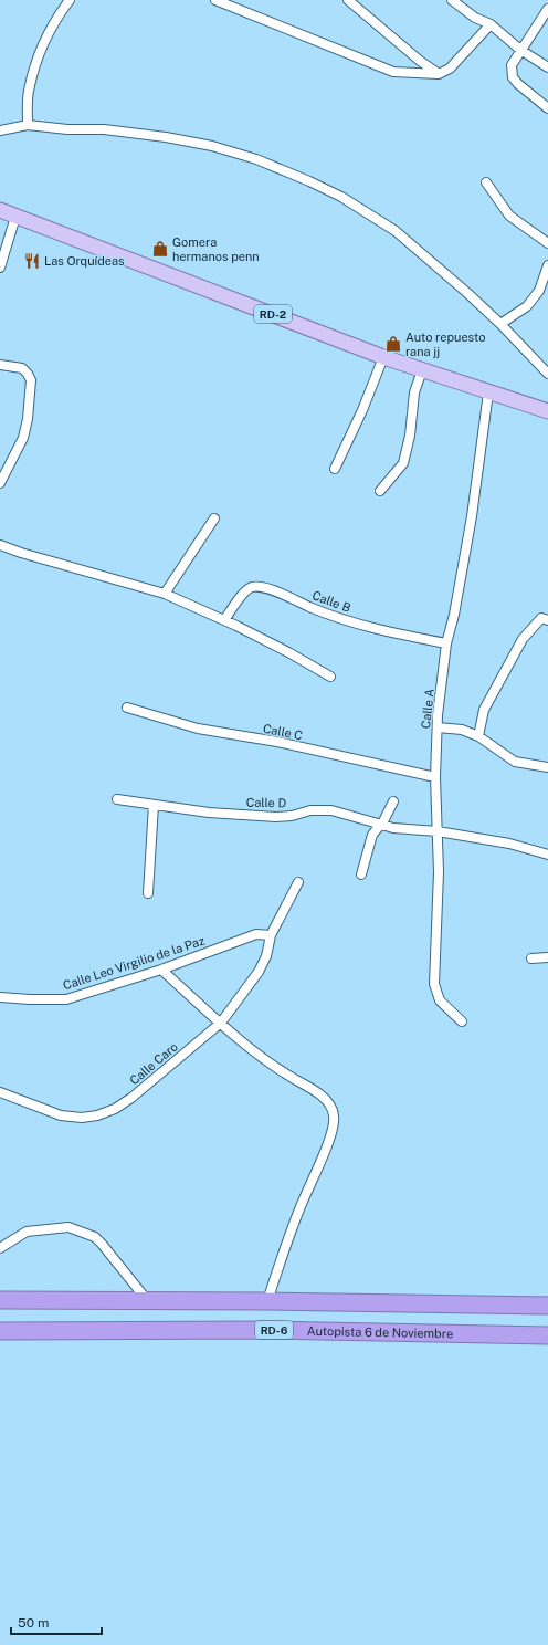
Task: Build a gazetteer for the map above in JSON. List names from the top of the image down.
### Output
{
  "streets": {
    "highway": ["RD-6", "Autopista 6 de Noviembre"],
    "main road": ["RD-2"],
    "street": [
      "Calle B",
      "Calle A",
      "Calle C",
      "Calle D",
      "Calle Leo Virgilio de la Paz",
      "Calle Caro"
    ]
  },
  "crossings": [
    ["RD-2", "Calle A"],
    ["Calle B", "Calle A"],
    ["Calle A", "Calle C"],
    ["Calle A", "Calle D"],
    ["Calle Leo Virgilio de la Paz", "Calle Caro"]
  ],
  "places": {
    "shop": ["Gomera hermanos penn", "Auto repuesto rana jj"],
    "restaurant": ["Las Orquídeas"]
  },
  "scale_bar": "50 m"
}
